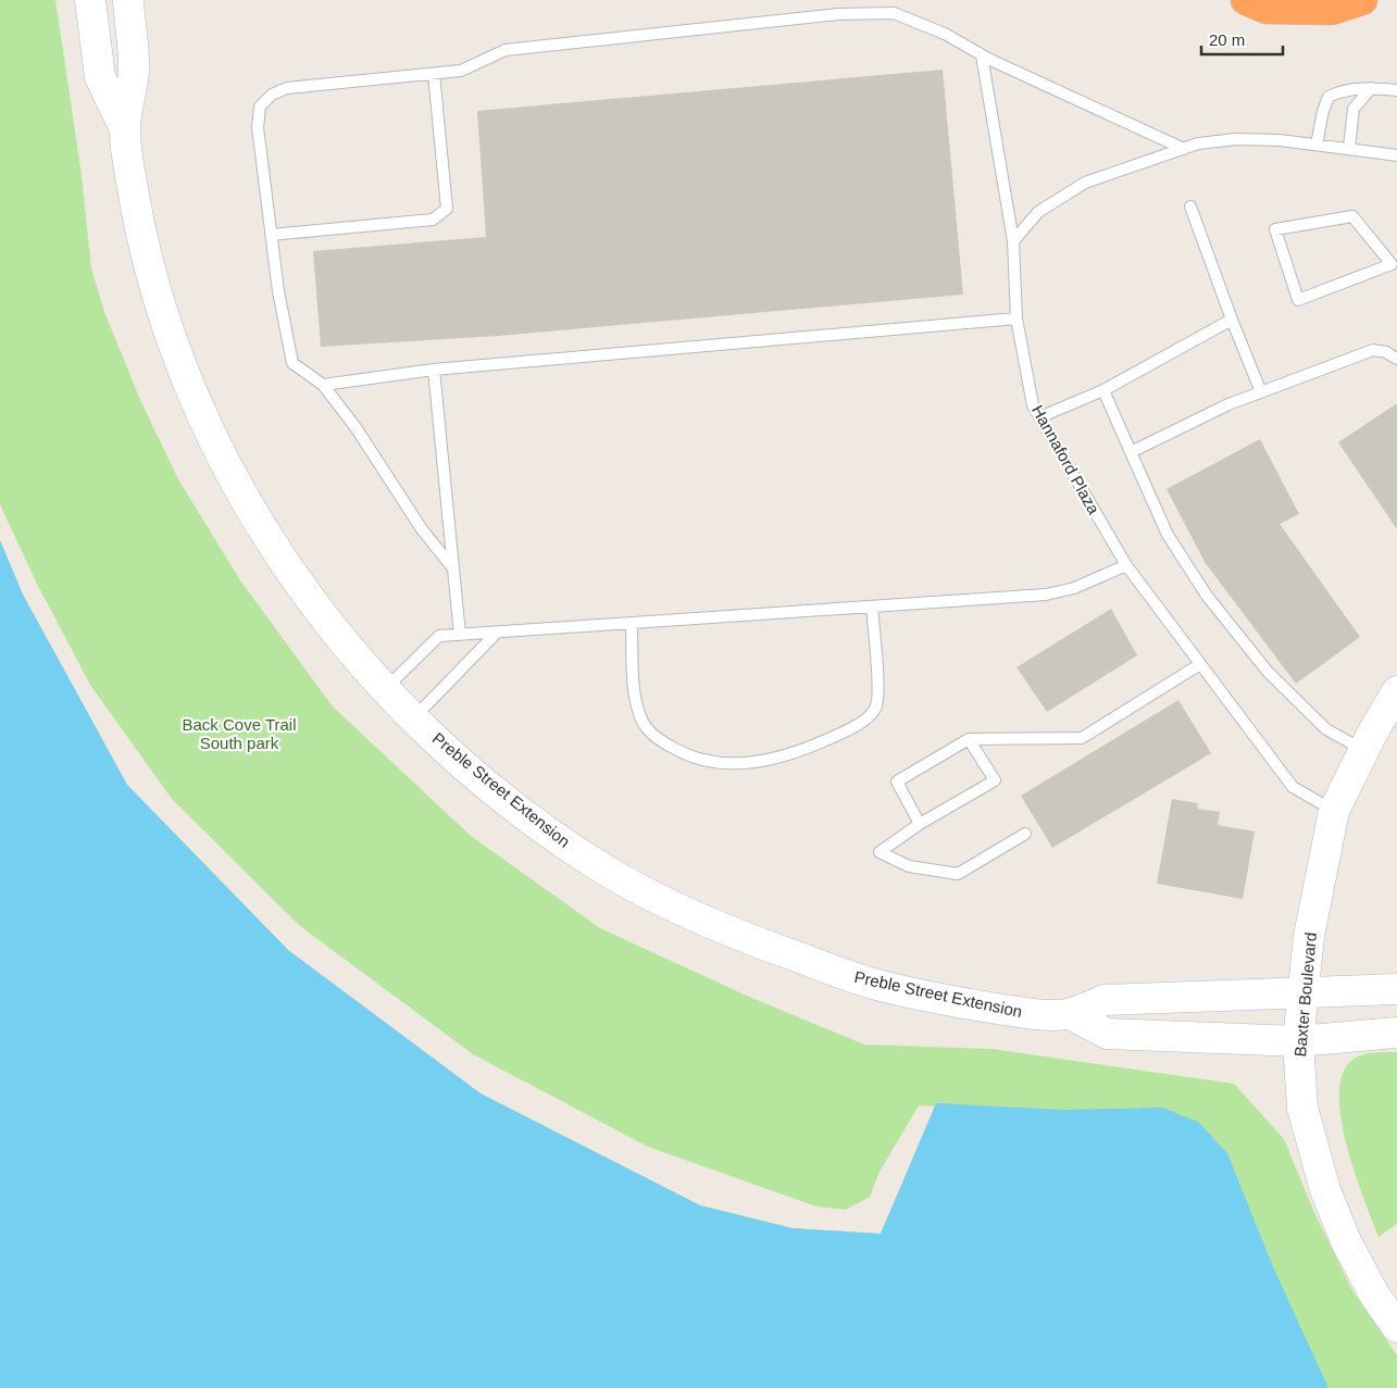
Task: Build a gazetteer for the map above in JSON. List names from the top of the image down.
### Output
{
  "streets": {
    "main road": ["Preble Street Extension", "Baxter Boulevard"],
    "lane": ["Hannaford Plaza"]
  },
  "crossings": [
    ["Hannaford Plaza", "Baxter Boulevard"],
    ["Preble Street Extension", "Baxter Boulevard"]
  ],
  "parks": ["Back Cove Trail South park"],
  "scale_bar": "20 m"
}
